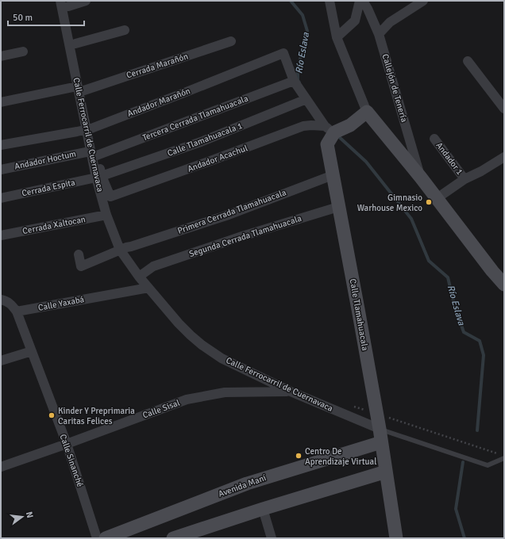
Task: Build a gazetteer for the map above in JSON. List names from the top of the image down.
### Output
{
  "streets": {
    "street": [
      "Cerrada Marañón",
      "Callejón de Tenería",
      "Andador Marañón",
      "Tercera Cerrada Tlamahuacala",
      "Calle Ferrocarril de Cuernavaca",
      "Calle Tlamahuacala 1",
      "Andador Acachul",
      "Andador 1",
      "Andador Hoctum",
      "Cerrada Espita",
      "Primera Cerrada Tlamahuacala",
      "Cerrada Xaltocan",
      "Segunda Cerrada Tlamahuacala",
      "Calle Yaxabá",
      "Calle Tlamahuacala",
      "Calle Sisal",
      "Calle Sinanché",
      "Avenida Maní"
    ]
  },
  "crossings": [
    ["Cerrada Marañón", "Calle Ferrocarril de Cuernavaca"],
    ["Andador Marañón", "Tercera Cerrada Tlamahuacala"],
    ["Andador Marañón", "Calle Ferrocarril de Cuernavaca"],
    ["Tercera Cerrada Tlamahuacala", "Calle Ferrocarril de Cuernavaca"],
    ["Tercera Cerrada Tlamahuacala", "Andador Hoctum"],
    ["Calle Ferrocarril de Cuernavaca", "Calle Tlamahuacala 1"],
    ["Calle Ferrocarril de Cuernavaca", "Andador Acachul"],
    ["Calle Ferrocarril de Cuernavaca", "Andador Hoctum"],
    ["Calle Ferrocarril de Cuernavaca", "Cerrada Espita"],
    ["Calle Ferrocarril de Cuernavaca", "Primera Cerrada Tlamahuacala"],
    ["Calle Ferrocarril de Cuernavaca", "Cerrada Xaltocan"],
    ["Calle Ferrocarril de Cuernavaca", "Segunda Cerrada Tlamahuacala"],
    ["Calle Ferrocarril de Cuernavaca", "Calle Yaxabá"],
    ["Calle Ferrocarril de Cuernavaca", "Calle Tlamahuacala"],
    ["Calle Ferrocarril de Cuernavaca", "Calle Sisal"],
    ["Calle Tlamahuacala 1", "Cerrada Espita"],
    ["Andador Acachul", "Calle Tlamahuacala"],
    ["Primera Cerrada Tlamahuacala", "Calle Tlamahuacala"],
    ["Segunda Cerrada Tlamahuacala", "Calle Tlamahuacala"],
    ["Calle Yaxabá", "Calle Sinanché"],
    ["Calle Tlamahuacala", "Avenida Maní"],
    ["Calle Sisal", "Calle Sinanché"]
  ],
  "water": ["Río Eslava"],
  "places": ["Gimnasio Warhouse Mexico", "Kinder Y Preprimaria Caritas Felices", "Centro De Aprendizaje Virtual"],
  "scale_bar": "50 m",
  "north": "right"
}
